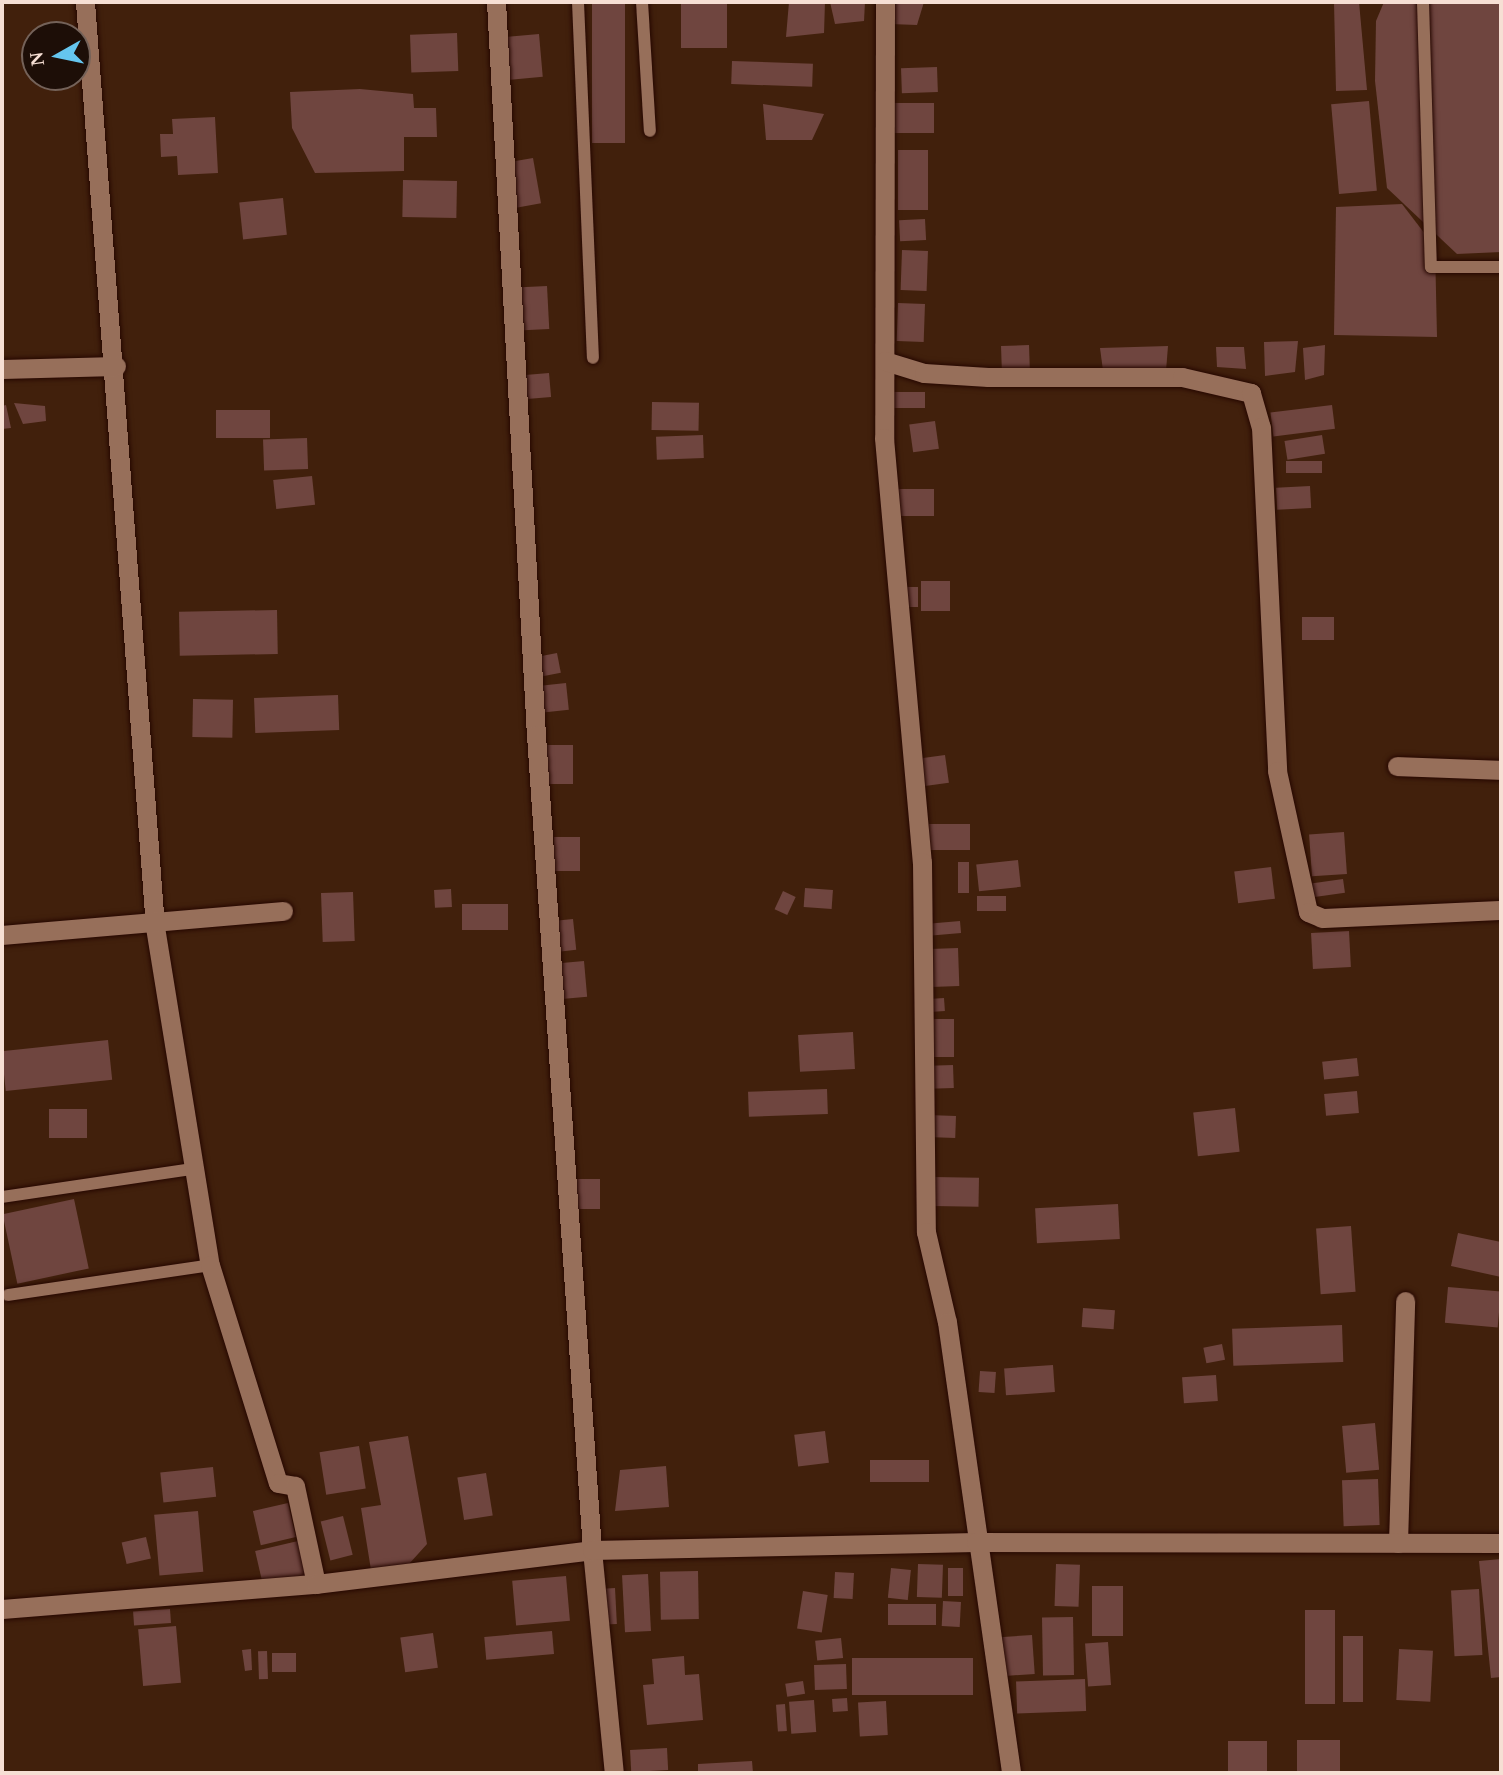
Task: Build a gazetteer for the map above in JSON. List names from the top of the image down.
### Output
{
  "north": "left"
}
